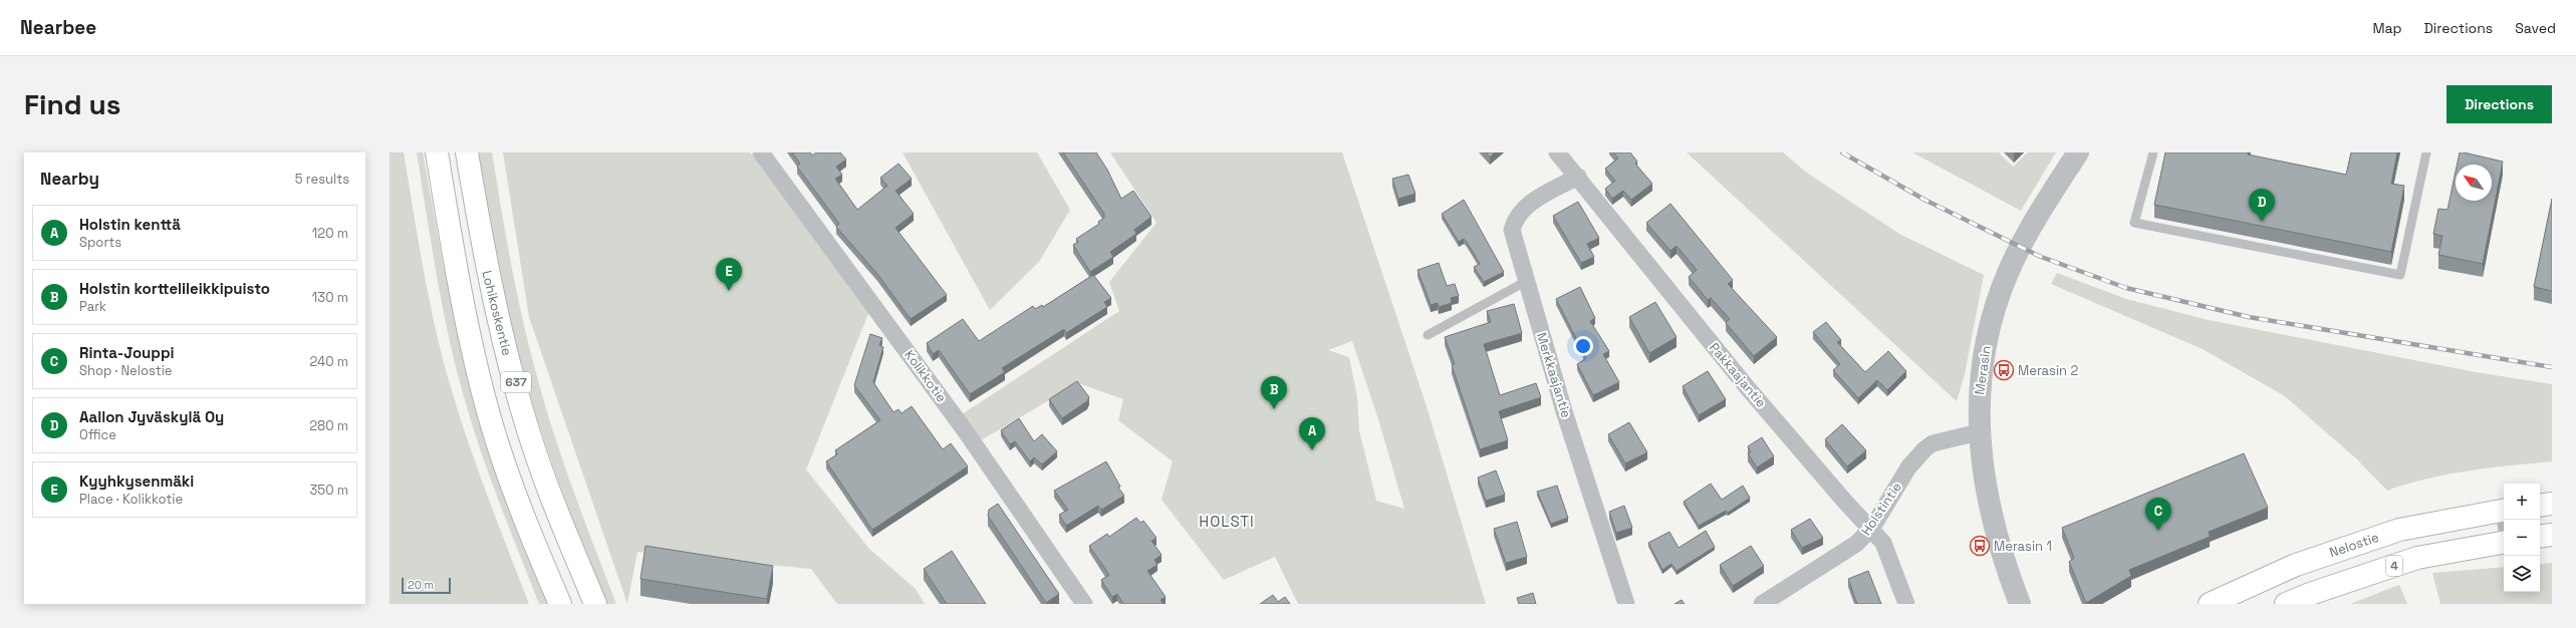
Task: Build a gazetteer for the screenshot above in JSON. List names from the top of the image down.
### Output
{
  "streets": {
    "main road": [
      "Lohikoskentie",
      "637",
      "Nelostie",
      "4"
    ],
    "street": [
      "Merasin",
      "Merkkaajantie",
      "Pakkaajantie",
      "Kolikkotie",
      "Holstintie"
    ]
  },
  "crossings": [
    ["Merasin", "Holstintie"],
    ["Merkkaajantie", "Pakkaajantie"],
    ["Pakkaajantie", "Holstintie"]
  ],
  "districts": ["HOLSTI"],
  "places": {
    "bus stop": ["Merasin 2", "Merasin 1"]
  },
  "scale_bar": "20 m",
  "north": "top left",
  "page": {
    "header": "Nearbee",
    "nav": ["Map", "Directions", "Saved"],
    "buttons": "Directions",
    "title": "Find us",
    "heading": ["Nearby", "5 results"],
    "pins": [
      "D",
      "E",
      "B",
      "A",
      "C"
    ],
    "list": [
      {
        "mark": "A",
        "name": "Holstin kenttä",
        "note": "Sports",
        "value": "120 m"
      },
      {
        "mark": "B",
        "name": "Holstin korttelileikkipuisto",
        "note": "Park",
        "value": "130 m"
      },
      {
        "mark": "C",
        "name": "Rinta-Jouppi",
        "note": "Shop · Nelostie",
        "value": "240 m"
      },
      {
        "mark": "D",
        "name": "Aallon Jyväskylä Oy",
        "note": "Office",
        "value": "280 m"
      },
      {
        "mark": "E",
        "name": "Kyyhkysenmäki",
        "note": "Place · Kolikkotie",
        "value": "350 m"
      }
    ],
    "map_buttons": ["+", "−"],
    "scale": "20 m"
  }
}
